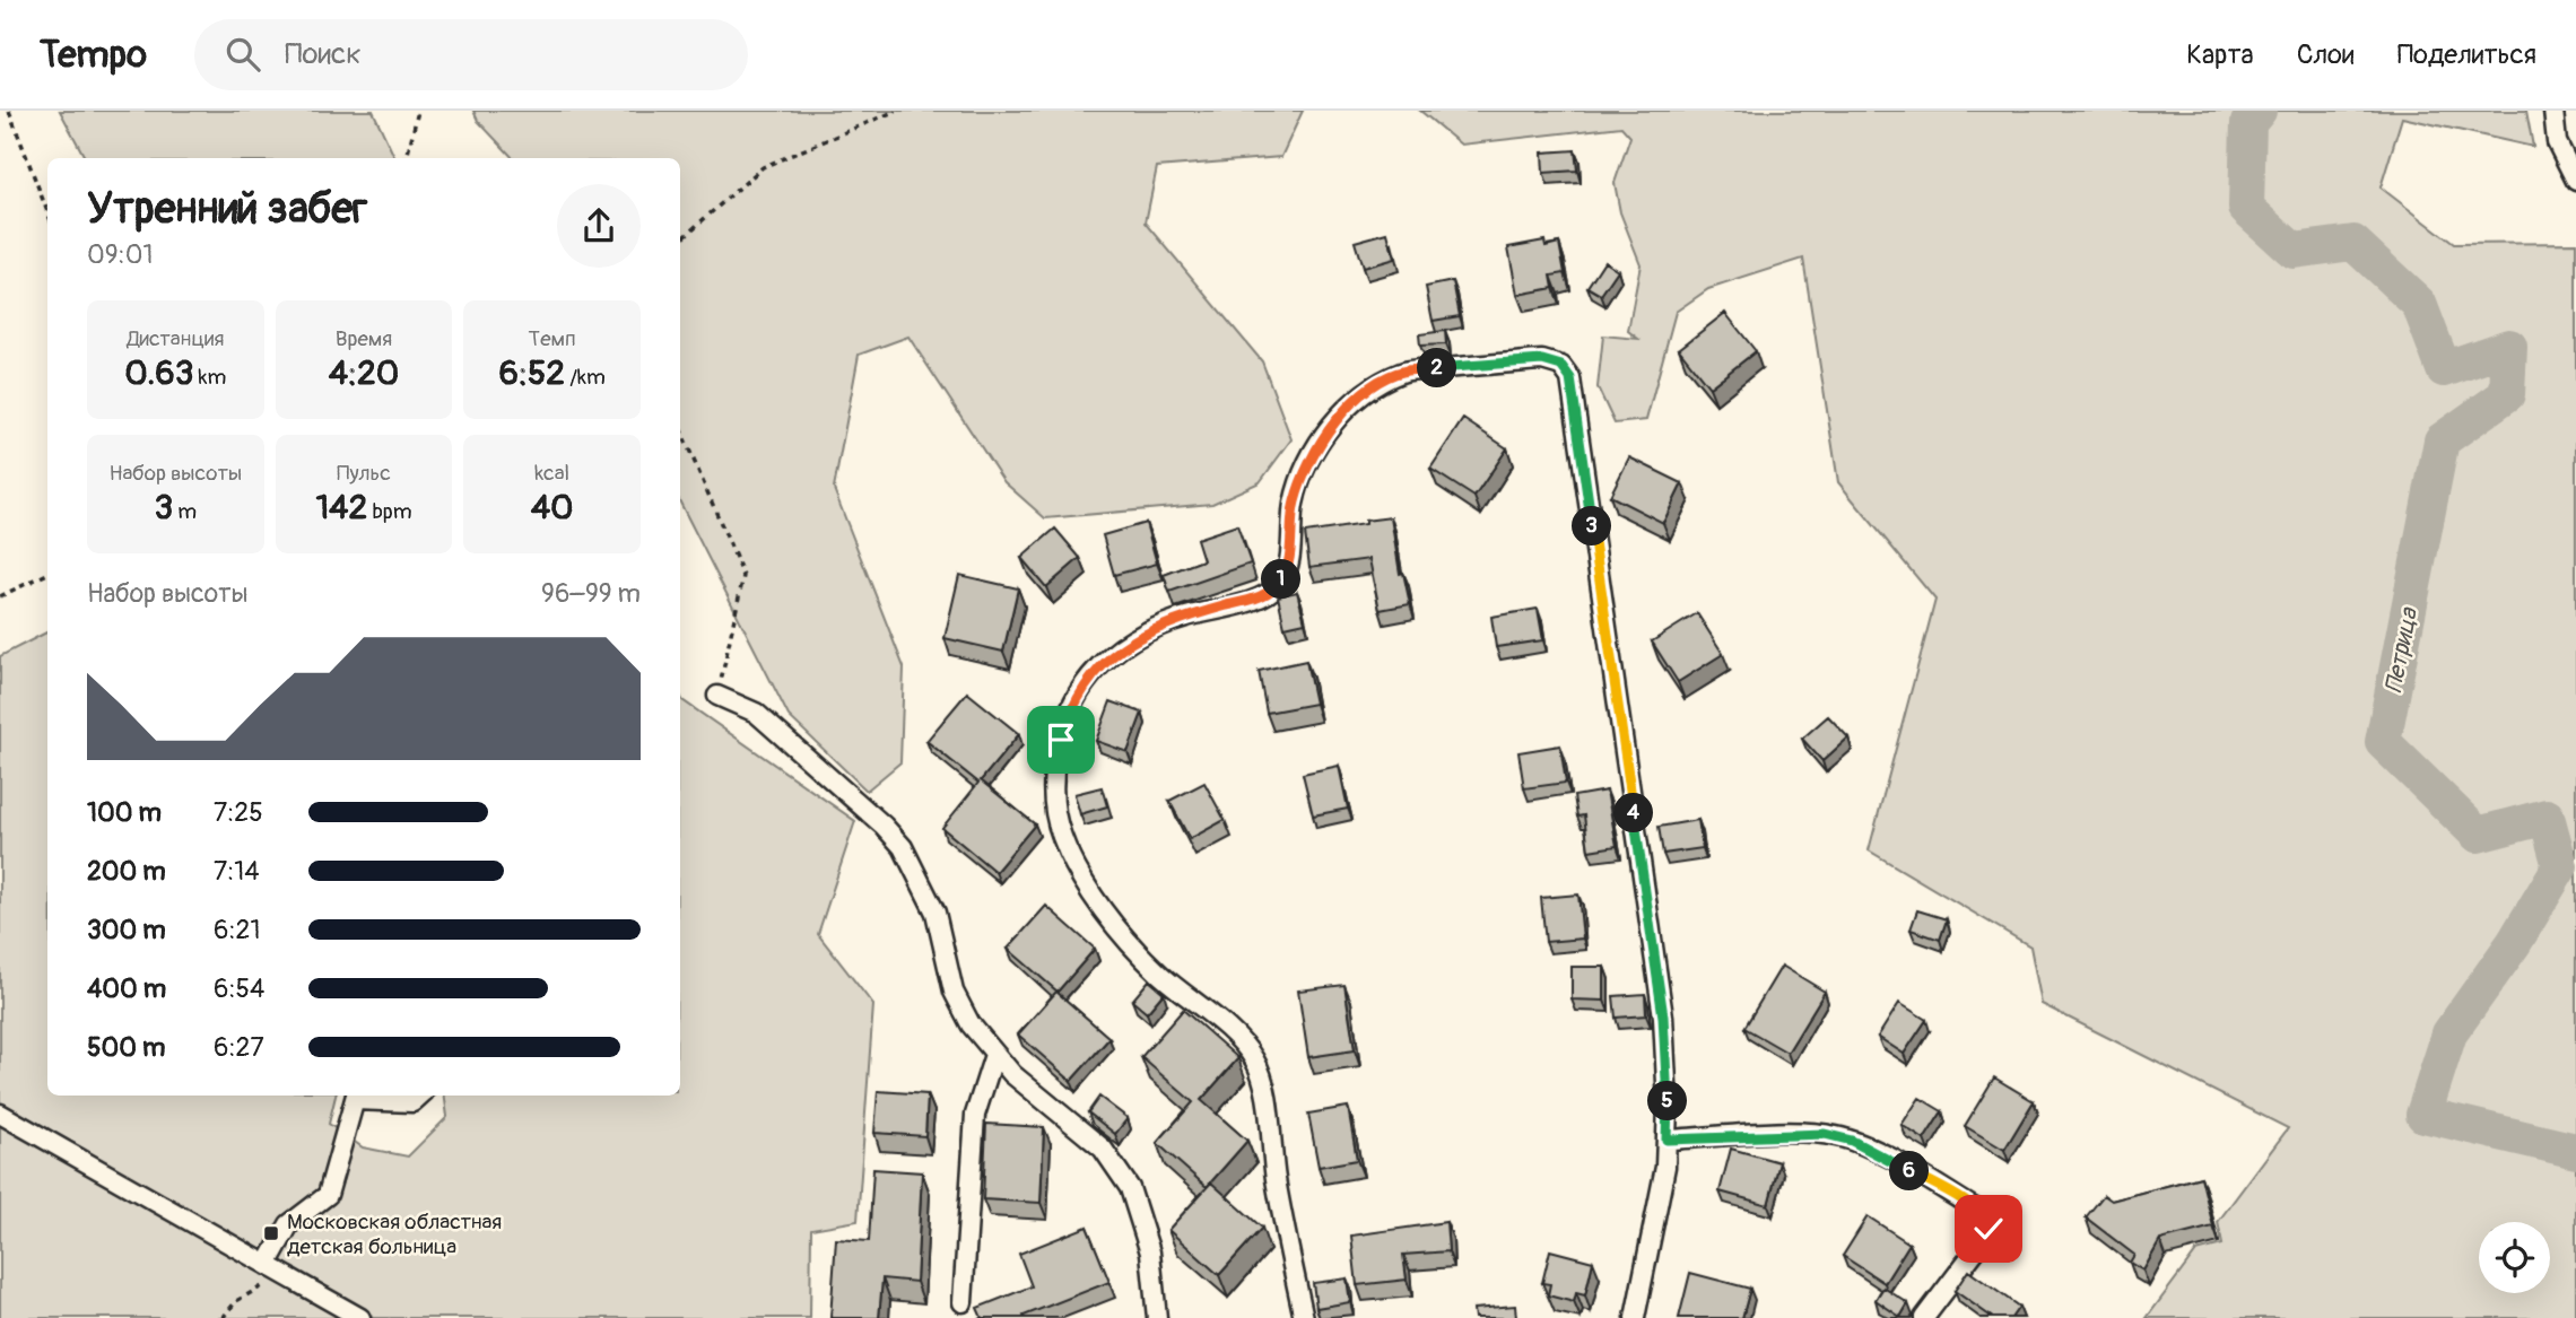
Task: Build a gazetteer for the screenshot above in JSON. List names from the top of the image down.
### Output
{
  "water": ["Петрица"],
  "places": {
    "transit": ["Московская областная детская больница"]
  },
  "page": {
    "header": "Tempo",
    "search": "Поиск",
    "nav": ["Карта", "Слои", "Поделиться"],
    "heading": ["Утренний забег", "09:01"],
    "stats": [
      ["Дистанция", "0.63 km"],
      ["Время", "4:20"],
      ["Темп", "6:52 /km"],
      ["Набор высоты", "3 m"],
      ["Пульс", "142 bpm"],
      ["kcal", "40"]
    ],
    "pins": [
      "2",
      "3",
      "1",
      "4",
      "5",
      "6"
    ],
    "chart": ["Набор высоты", "96–99 m"],
    "list": [
      {
        "name": "100 m",
        "note": "7:25"
      },
      {
        "name": "200 m",
        "note": "7:14"
      },
      {
        "name": "300 m",
        "note": "6:21"
      },
      {
        "name": "400 m",
        "note": "6:54"
      },
      {
        "name": "500 m",
        "note": "6:27"
      }
    ]
  }
}
